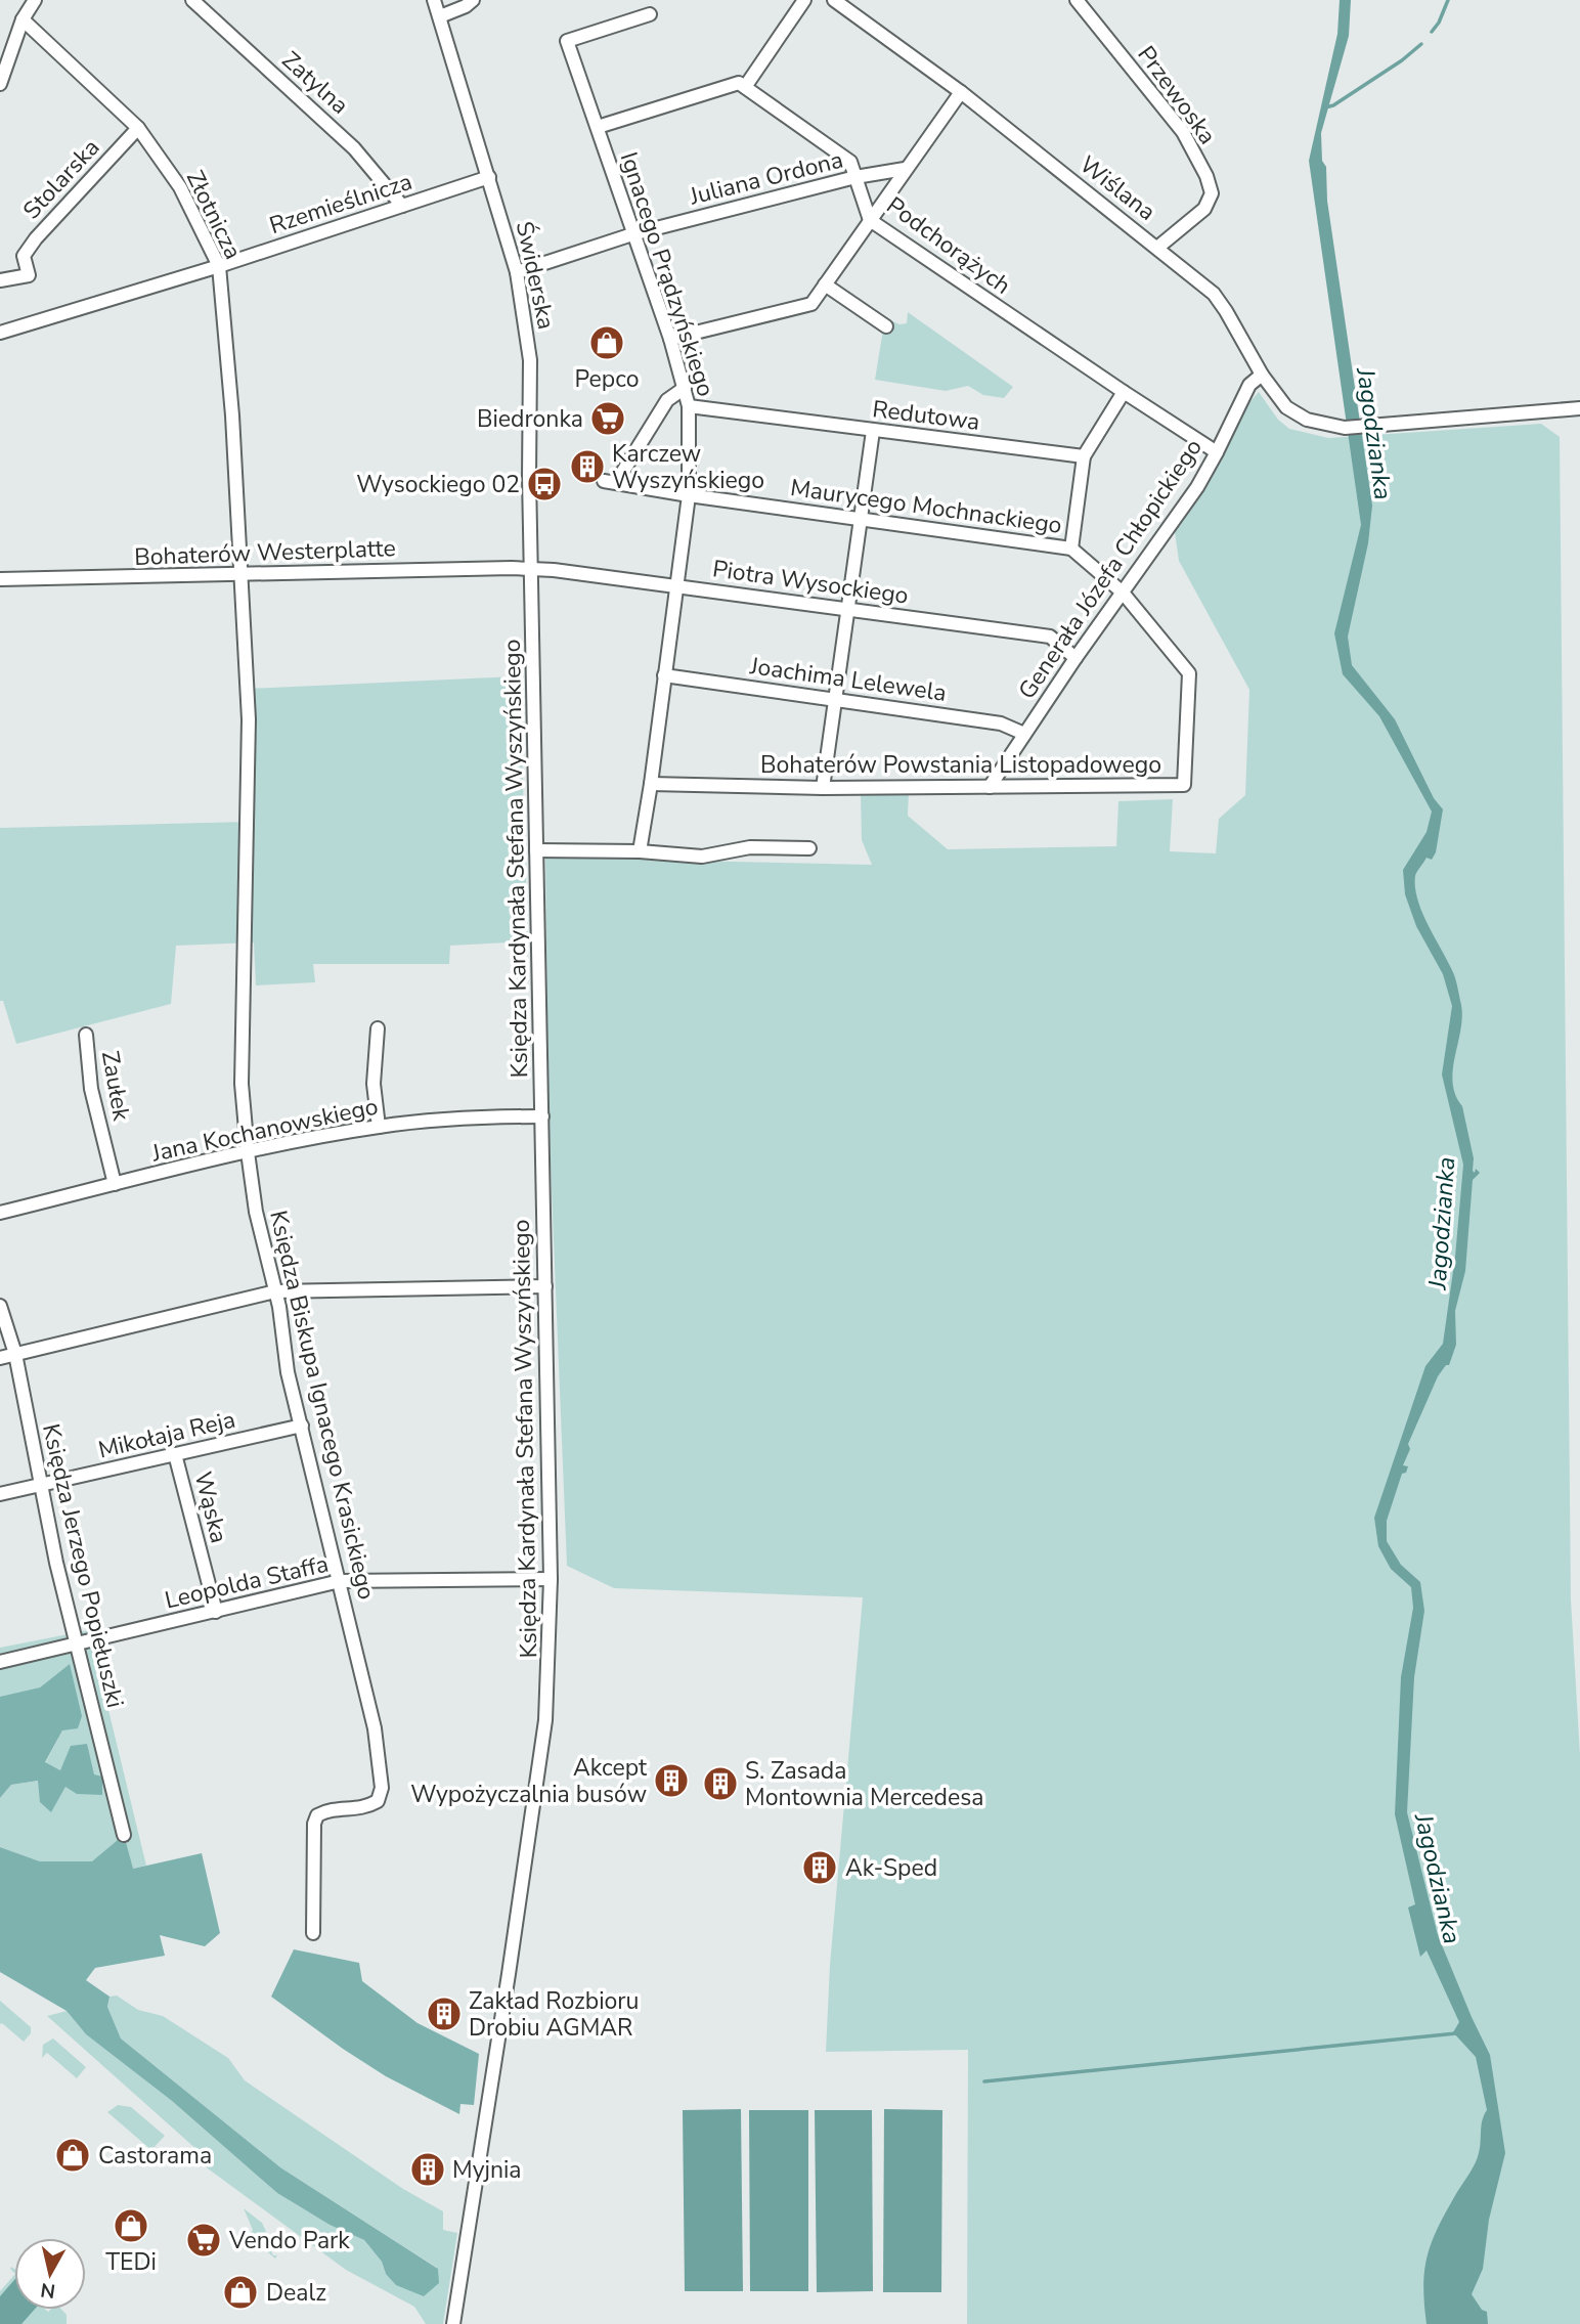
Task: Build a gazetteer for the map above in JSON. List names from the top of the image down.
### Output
{
  "streets": {
    "street": [
      "Zatylna",
      "Przewoska",
      "Juliana Ordona",
      "Stolarska",
      "Wiślana",
      "Rzemieślnicza",
      "Złotnicza",
      "Podchorążych",
      "Ignacego Prądzyńskiego",
      "Świderska",
      "Redutowa",
      "Maurycego Mochnackiego",
      "Bohaterów Westerplatte",
      "Generała Józefa Chłopickiego",
      "Piotra Wysockiego",
      "Joachima Lelewela",
      "Bohaterów Powstania Listopadowego",
      "Księdza Kardynała Stefana Wyszyńskiego",
      "Zaułek",
      "Jana Kochanowskiego",
      "Księdza Biskupa Ignacego Krasickiego",
      "Mikołaja Reja",
      "Wąska",
      "Księdza Jerzego Popiełuszki",
      "Leopolda Staffa"
    ]
  },
  "crossings": [
    ["Zatylna", "Rzemieślnicza"],
    ["Przewoska", "Wiślana"],
    ["Juliana Ordona", "Podchorążych"],
    ["Juliana Ordona", "Ignacego Prądzyńskiego"],
    ["Juliana Ordona", "Świderska"],
    ["Stolarska", "Złotnicza"],
    ["Wiślana", "Generała Józefa Chłopickiego"],
    ["Rzemieślnicza", "Złotnicza"],
    ["Rzemieślnicza", "Świderska"],
    ["Złotnicza", "Bohaterów Westerplatte"],
    ["Złotnicza", "Księdza Biskupa Ignacego Krasickiego"],
    ["Podchorążych", "Generała Józefa Chłopickiego"],
    ["Ignacego Prądzyńskiego", "Redutowa"],
    ["Ignacego Prądzyńskiego", "Maurycego Mochnackiego"],
    ["Ignacego Prądzyńskiego", "Piotra Wysockiego"],
    ["Ignacego Prądzyńskiego", "Joachima Lelewela"],
    ["Ignacego Prądzyńskiego", "Bohaterów Powstania Listopadowego"],
    ["Świderska", "Bohaterów Westerplatte"],
    ["Świderska", "Piotra Wysockiego"],
    ["Świderska", "Księdza Kardynała Stefana Wyszyńskiego"],
    ["Maurycego Mochnackiego", "Generała Józefa Chłopickiego"],
    ["Maurycego Mochnackiego", "Bohaterów Powstania Listopadowego"],
    ["Bohaterów Westerplatte", "Piotra Wysockiego"],
    ["Bohaterów Westerplatte", "Księdza Kardynała Stefana Wyszyńskiego"],
    ["Bohaterów Westerplatte", "Księdza Biskupa Ignacego Krasickiego"],
    ["Generała Józefa Chłopickiego", "Piotra Wysockiego"],
    ["Generała Józefa Chłopickiego", "Joachima Lelewela"],
    ["Generała Józefa Chłopickiego", "Bohaterów Powstania Listopadowego"],
    ["Piotra Wysockiego", "Księdza Kardynała Stefana Wyszyńskiego"],
    ["Księdza Kardynała Stefana Wyszyńskiego", "Jana Kochanowskiego"],
    ["Księdza Kardynała Stefana Wyszyńskiego", "Leopolda Staffa"],
    ["Zaułek", "Jana Kochanowskiego"],
    ["Jana Kochanowskiego", "Księdza Biskupa Ignacego Krasickiego"],
    ["Księdza Biskupa Ignacego Krasickiego", "Mikołaja Reja"],
    ["Księdza Biskupa Ignacego Krasickiego", "Leopolda Staffa"],
    ["Mikołaja Reja", "Wąska"],
    ["Mikołaja Reja", "Księdza Jerzego Popiełuszki"],
    ["Wąska", "Leopolda Staffa"],
    ["Księdza Jerzego Popiełuszki", "Leopolda Staffa"]
  ],
  "water": ["Jagodzianka"],
  "places": {
    "shop": [
      "Pepco",
      "Castorama",
      "TEDi",
      "Dealz"
    ],
    "supermarket": ["Biedronka", "Vendo Park"],
    "building": [
      "Karczew Wyszyńskiego",
      "Akcept Wypożyczalnia busów",
      "S. Zasada Montownia Mercedesa",
      "Ak-Sped",
      "Zakład Rozbioru Drobiu AGMAR",
      "Myjnia"
    ],
    "bus stop": ["Wysockiego 02"]
  },
  "north": "bottom"
}
